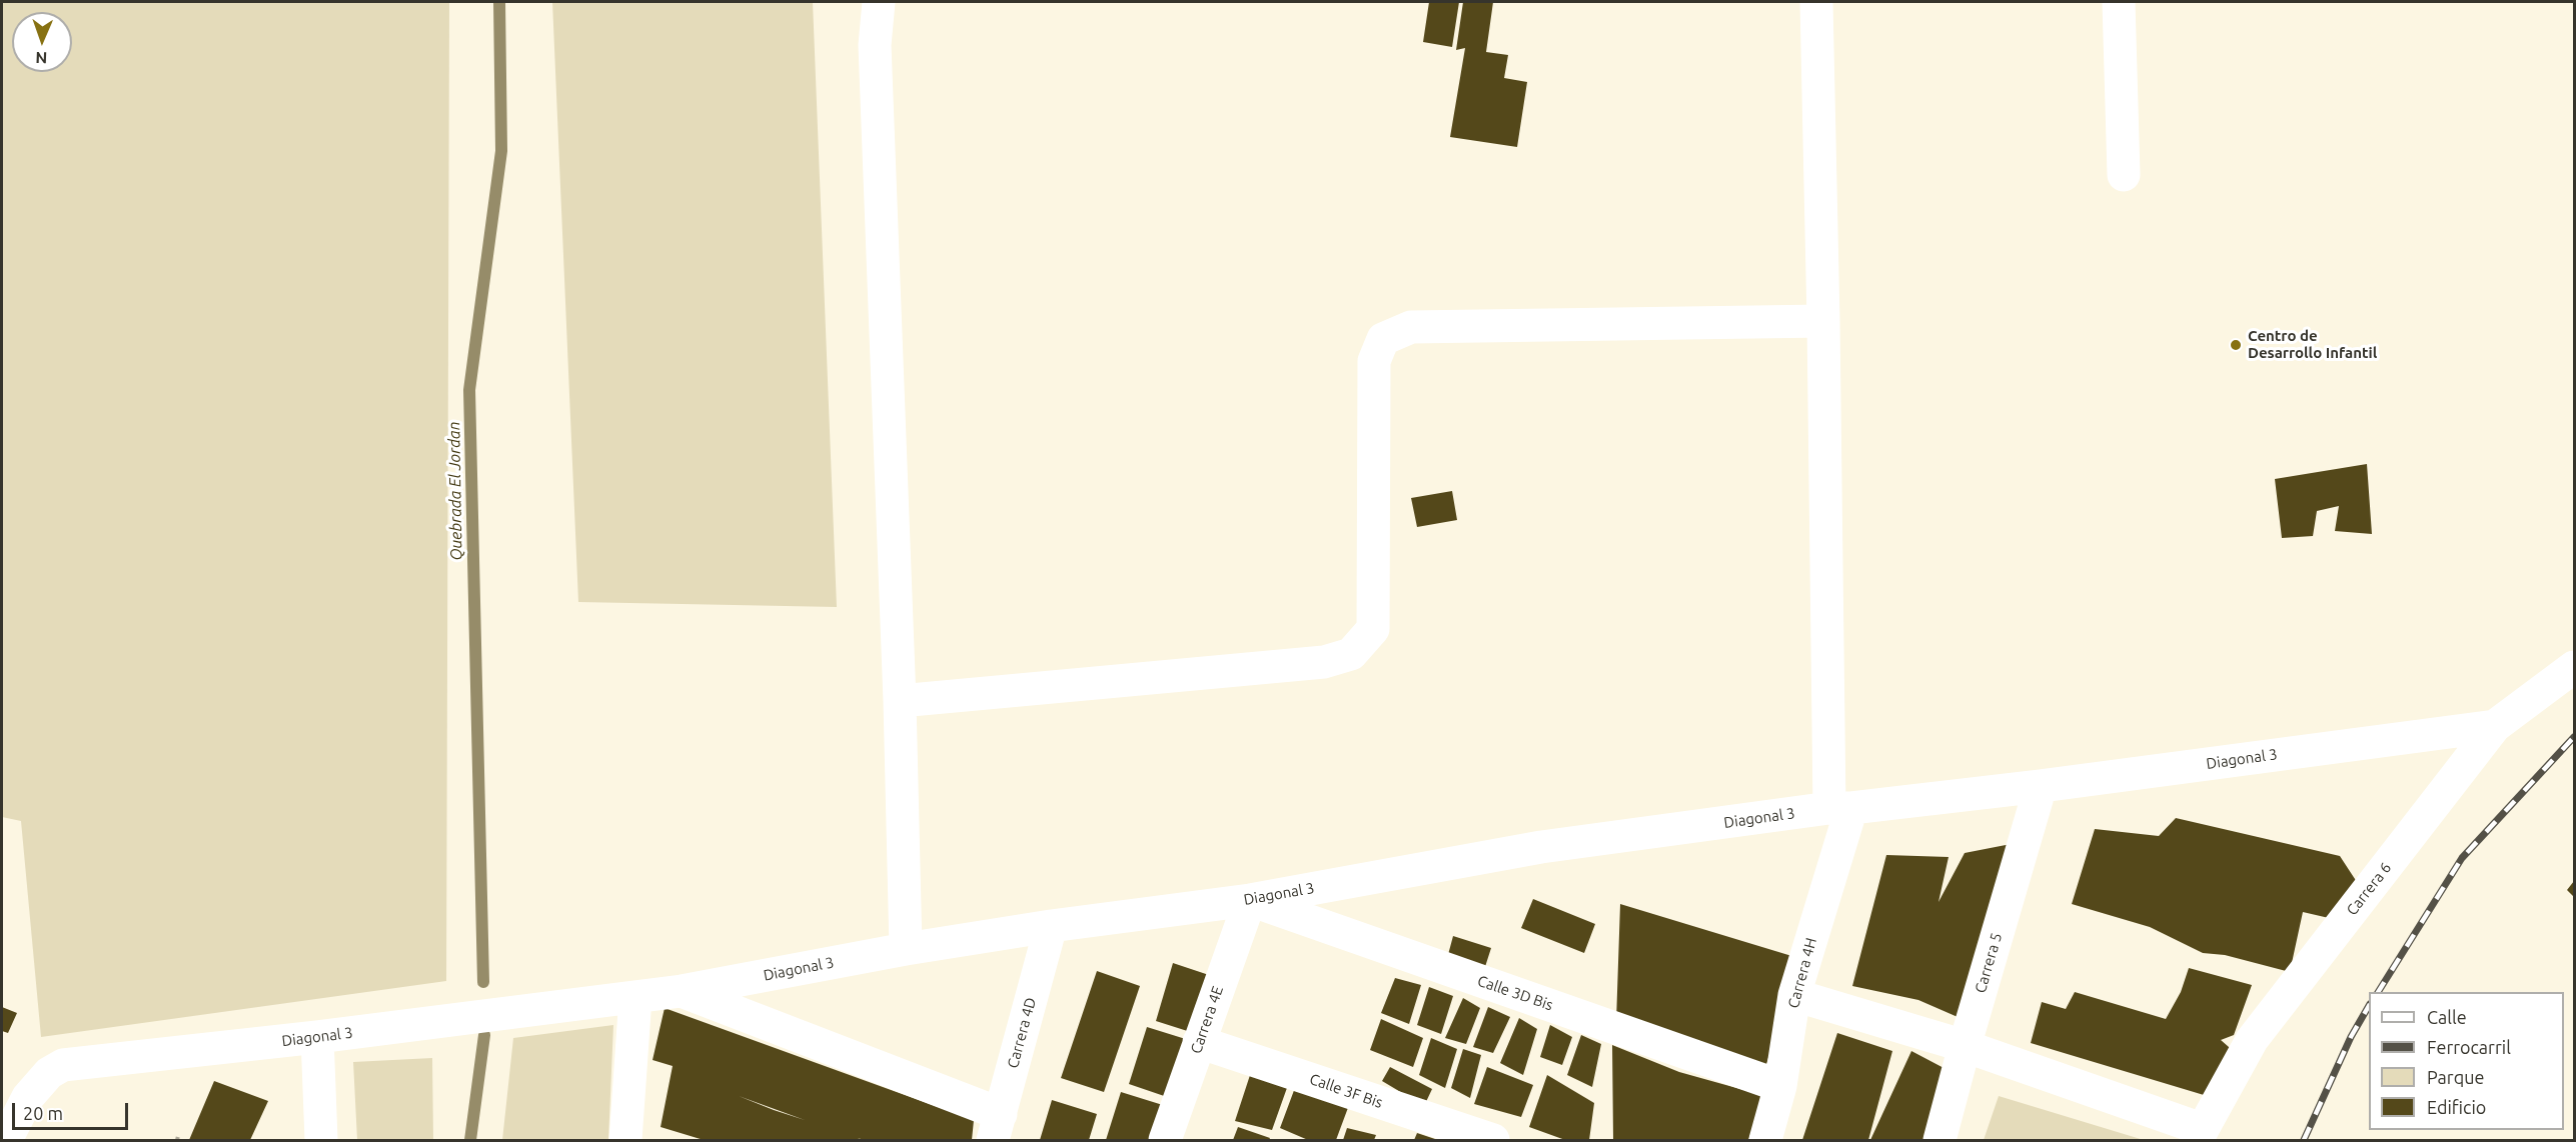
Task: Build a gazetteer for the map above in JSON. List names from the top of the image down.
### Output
{
  "streets": {
    "street": [
      "Diagonal 3",
      "Carrera 6",
      "Carrera 5",
      "Carrera 4H",
      "Calle 3D Bis",
      "Carrera 4E",
      "Carrera 4D",
      "Calle 3F Bis"
    ]
  },
  "crossings": [
    ["Diagonal 3", "Carrera 6"],
    ["Diagonal 3", "Carrera 5"],
    ["Diagonal 3", "Carrera 4H"],
    ["Diagonal 3", "Calle 3D Bis"],
    ["Diagonal 3", "Carrera 4E"],
    ["Diagonal 3", "Carrera 4D"],
    ["Carrera 4H", "Calle 3D Bis"],
    ["Calle 3D Bis", "Carrera 4E"],
    ["Carrera 4E", "Calle 3F Bis"]
  ],
  "water": ["Quebrada El Jordan"],
  "places": ["Centro de Desarrollo Infantil"],
  "legend": [
    "Calle",
    "Ferrocarril",
    "Parque",
    "Edificio"
  ],
  "scale_bar": "20 m",
  "north": "bottom"
}
